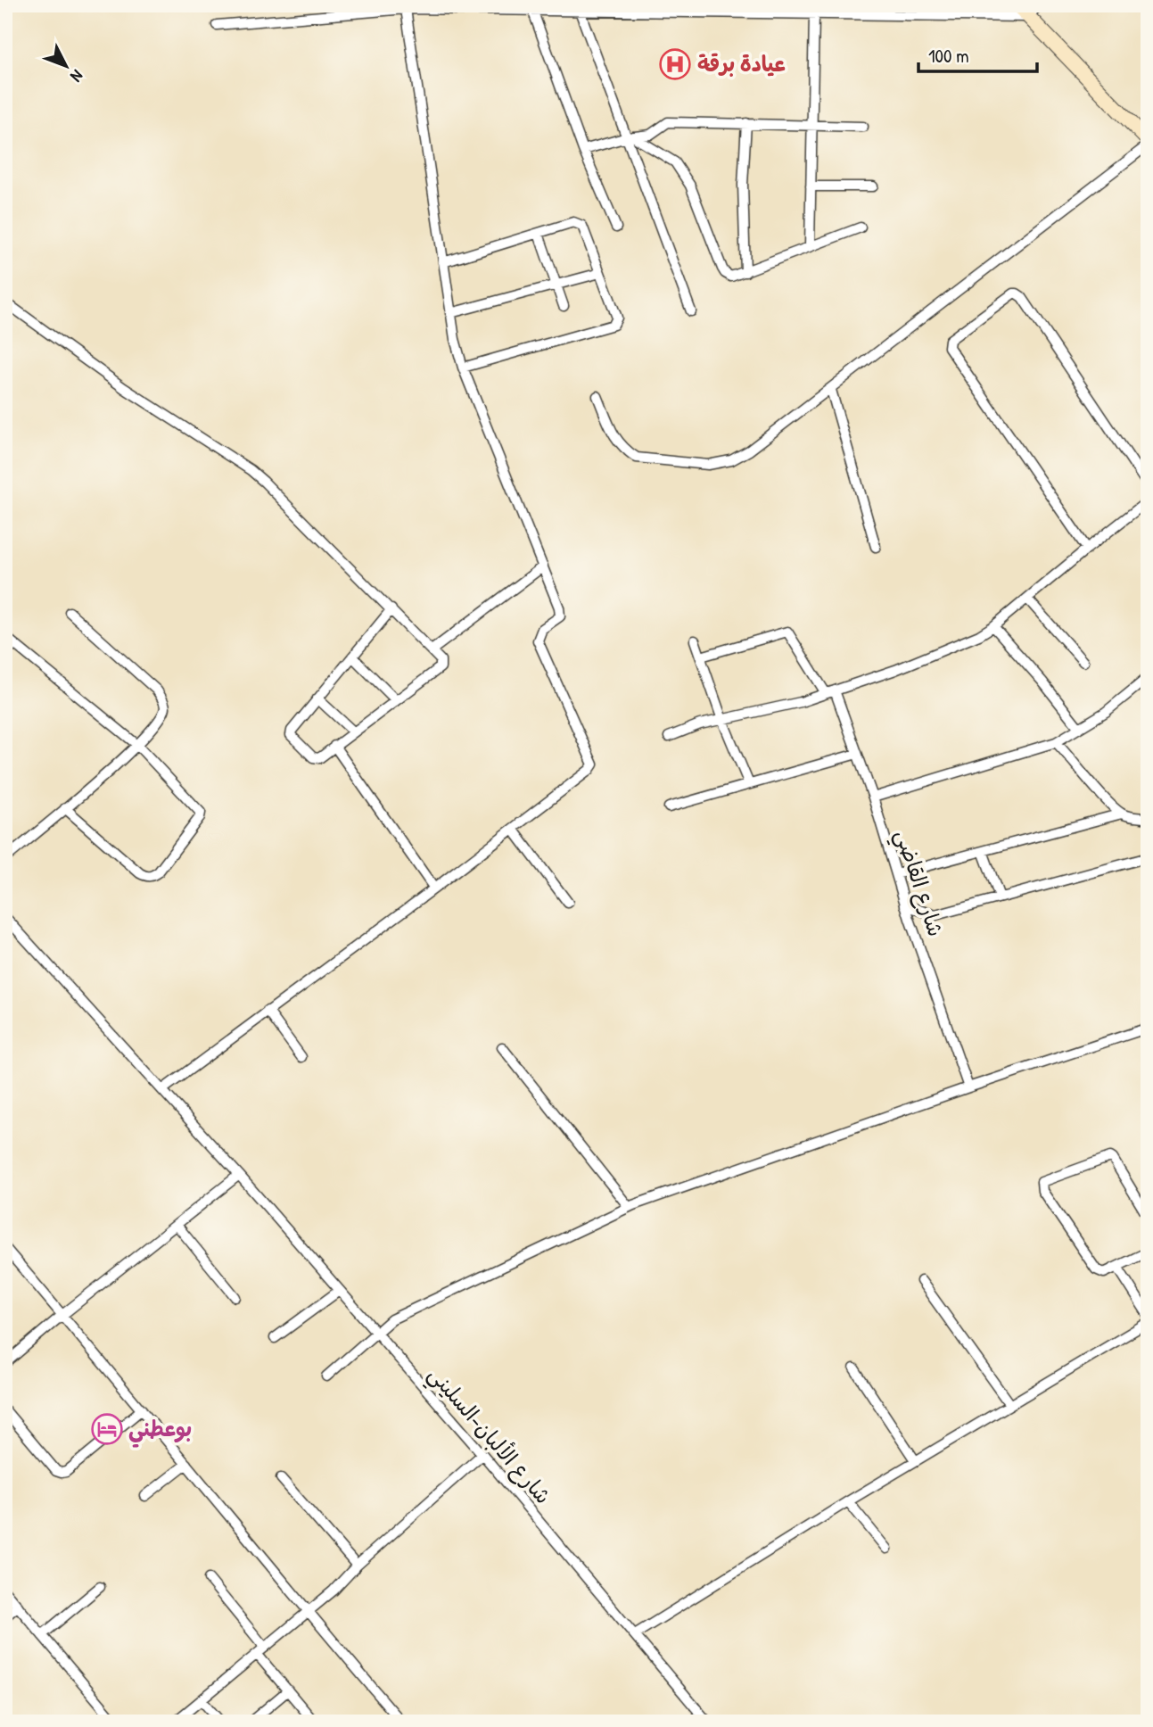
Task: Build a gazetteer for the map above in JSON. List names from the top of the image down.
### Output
{
  "streets": {
    "street": ["شارع القاضي", "شارع الألبان-السليني"]
  },
  "places": {
    "hospital": ["عيادة برقة"],
    "hotel": ["بوعطني"]
  },
  "scale_bar": "100 m",
  "north": "bottom right"
}
